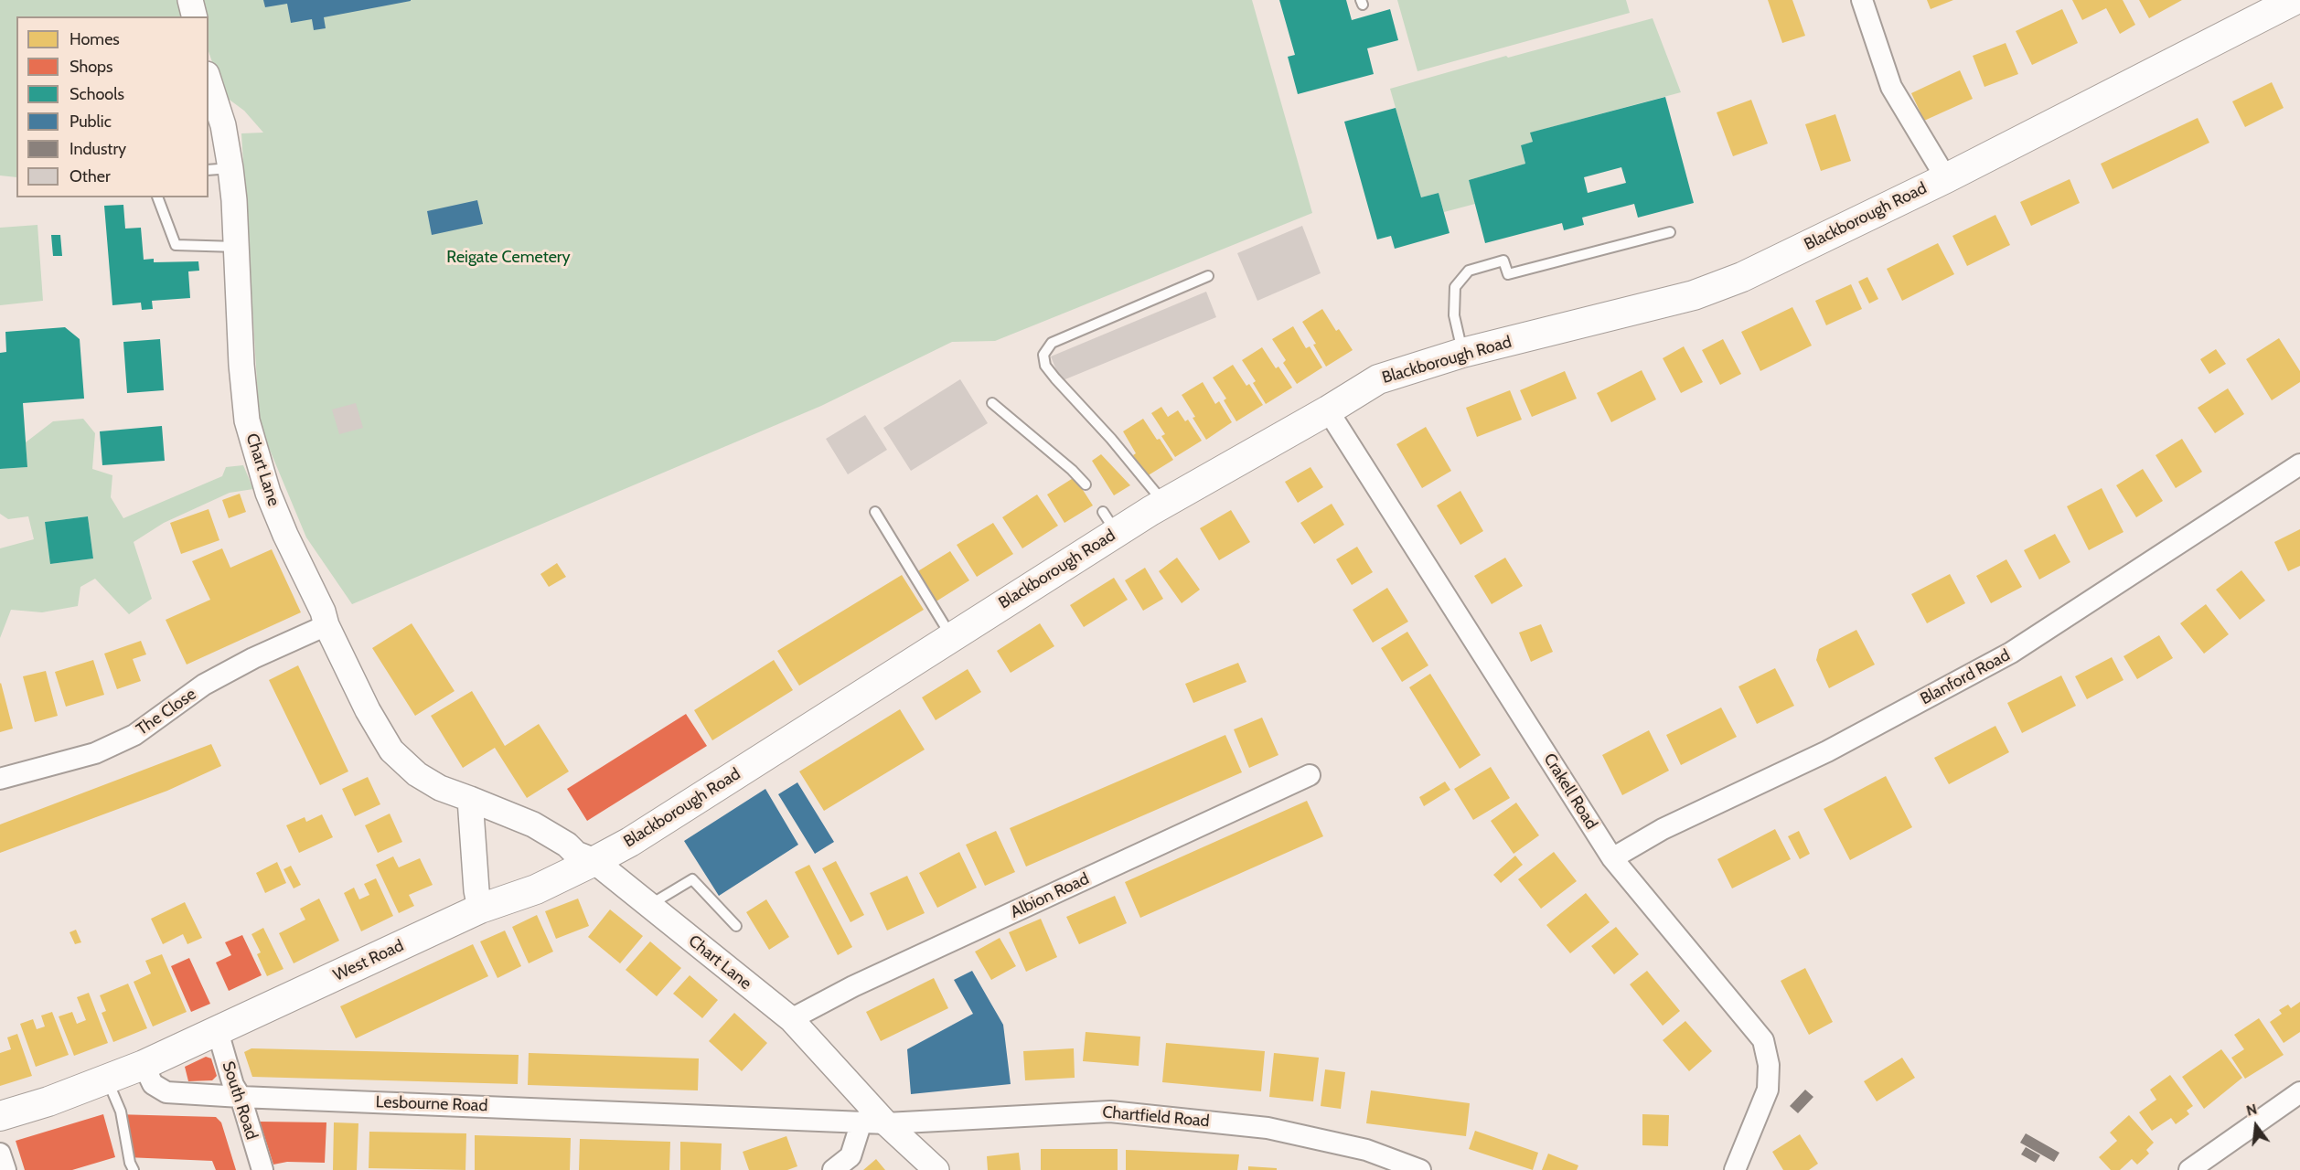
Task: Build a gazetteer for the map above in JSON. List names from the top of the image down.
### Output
{
  "streets": {
    "main road": ["Blackborough Road", "West Road"],
    "street": [
      "Chart Lane",
      "Blanford Road",
      "The Close",
      "Crakell Road",
      "Albion Road",
      "South Road",
      "Lesbourne Road",
      "Chartfield Road"
    ]
  },
  "crossings": [
    ["Blackborough Road", "Chart Lane"],
    ["Blackborough Road", "Crakell Road"],
    ["Blackborough Road", "West Road"],
    ["Chart Lane", "The Close"],
    ["Chart Lane", "Albion Road"],
    ["Chart Lane", "West Road"],
    ["Chart Lane", "Lesbourne Road"],
    ["Chart Lane", "Chartfield Road"],
    ["Blanford Road", "Crakell Road"],
    ["West Road", "South Road"],
    ["West Road", "Lesbourne Road"],
    ["South Road", "Lesbourne Road"],
    ["Lesbourne Road", "Chartfield Road"]
  ],
  "parks": ["Reigate Cemetery"],
  "legend": [
    "Homes",
    "Shops",
    "Schools",
    "Public",
    "Industry",
    "Other"
  ],
  "north": "top"
}
